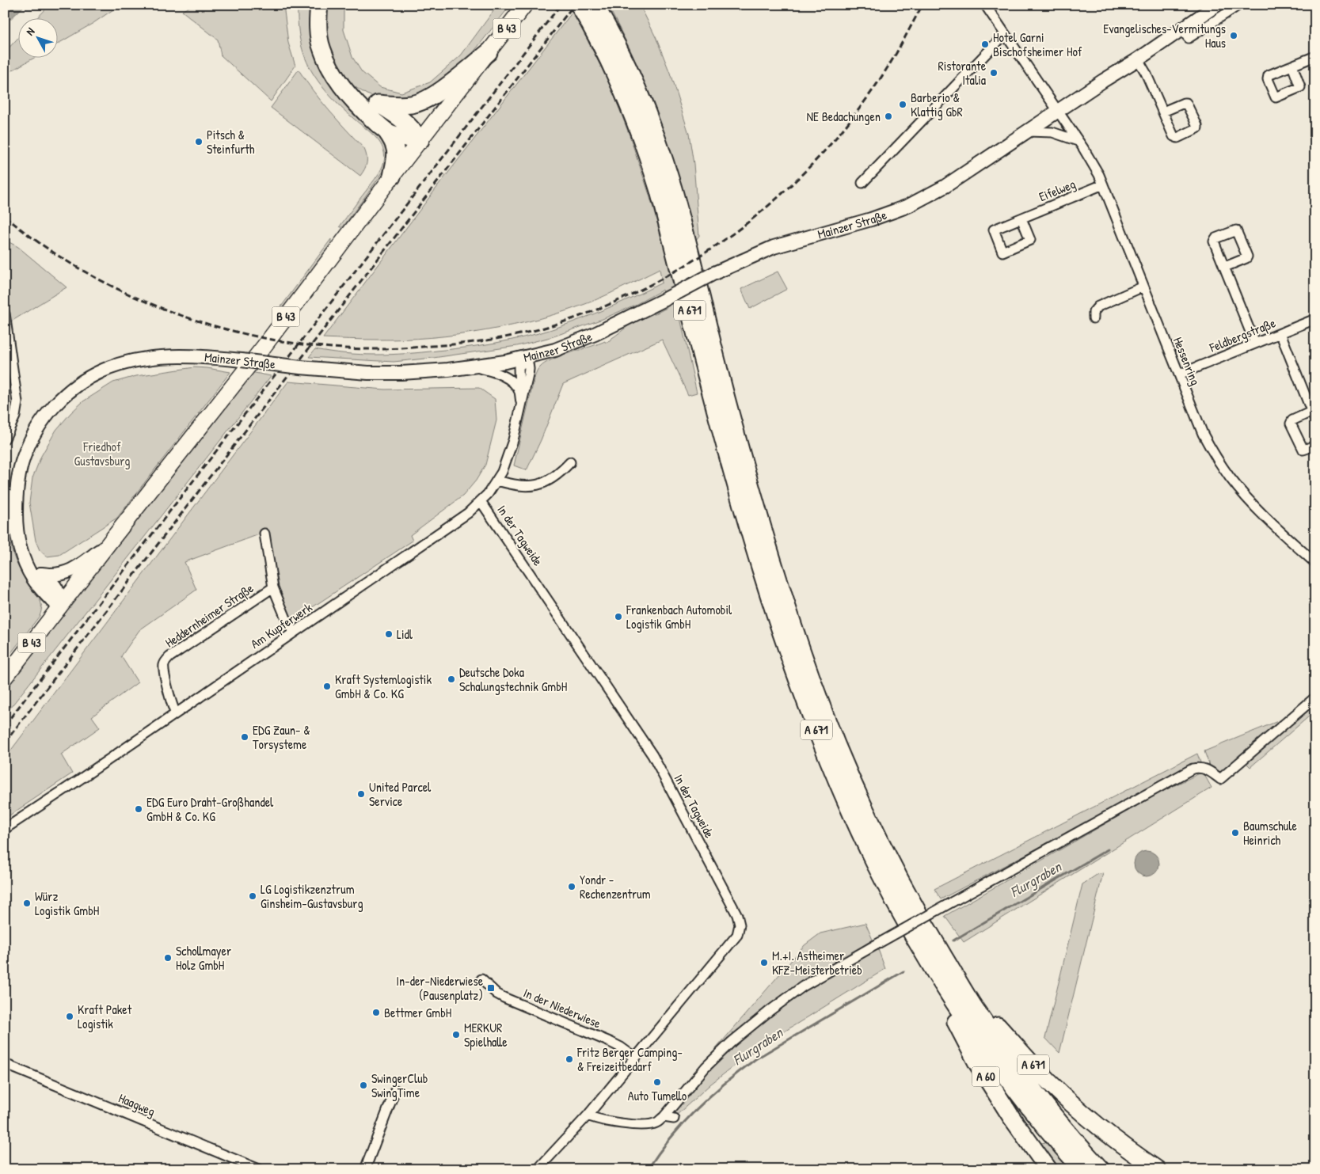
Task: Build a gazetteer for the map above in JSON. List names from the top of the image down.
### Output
{
  "streets": {
    "highway": ["A 671", "A 60"],
    "main road": ["B 43", "Mainzer Straße"],
    "street": [
      "Eifelweg",
      "Feldbergstraße",
      "Hessenring",
      "In der Tagweide",
      "Heddernheimer Straße",
      "Am Kupferwerk",
      "In der Niederwiese",
      "Haagweg"
    ]
  },
  "crossings": [
    ["Eifelweg", "Hessenring"],
    ["Mainzer Straße", "Hessenring"],
    ["Mainzer Straße", "Am Kupferwerk"],
    ["A 671", "A 60"],
    ["Feldbergstraße", "Hessenring"],
    ["In der Tagweide", "Am Kupferwerk"],
    ["In der Tagweide", "In der Niederwiese"],
    ["Heddernheimer Straße", "Am Kupferwerk"]
  ],
  "water": ["Flurgraben"],
  "parks": ["Friedhof Gustavsburg"],
  "places": {
    "other": [
      "Evangelisches-Vermitungs Haus",
      "Hotel Garni Bischofsheimer Hof",
      "Ristorante Italia",
      "Barberio & Klattig GbR",
      "NE Bedachungen",
      "Pitsch & Steinfurth",
      "Frankenbach Automobil Logistik GmbH",
      "Lidl",
      "Deutsche Doka Schalungstechnik GmbH",
      "Kraft Systemlogistik GmbH & Co. KG",
      "EDG Zaun- & Torsysteme",
      "United Parcel Service",
      "EDG Euro Draht-Großhandel GmbH & Co. KG",
      "Baumschule Heinrich",
      "Yondr - Rechenzentrum",
      "LG Logistikzenztrum Ginsheim-Gustavsburg",
      "Würz Logistik GmbH",
      "Schollmayer Holz GmbH",
      "M.+I. Astheimer KFZ-Meisterbetrieb",
      "Bettmer GmbH",
      "Kraft Paket Logistik",
      "MERKUR Spielhalle",
      "Fritz Berger Camping- & Freizeitbedarf",
      "Auto Tumello",
      "SwingerClub SwingTime"
    ],
    "transit": ["In-der-Niederwiese (Pausenplatz)"]
  },
  "north": "top left"
}
